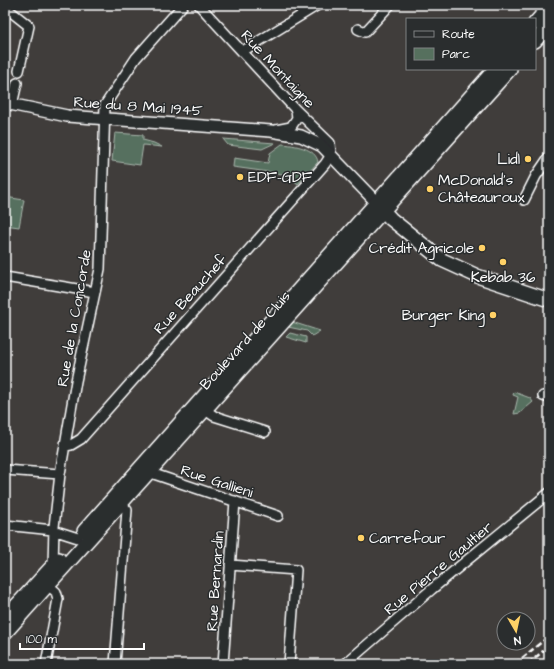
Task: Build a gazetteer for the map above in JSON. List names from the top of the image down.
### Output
{
  "streets": {
    "main road": ["Boulevard de Cluis"],
    "street": [
      "Rue Montaigne",
      "Rue du 8 Mai 1945",
      "Rue Beauchef",
      "Rue de la Concorde",
      "Rue Gallieni",
      "Rue Pierre Gaultier",
      "Rue Bernardin"
    ]
  },
  "crossings": [
    ["Rue Montaigne", "Rue du 8 Mai 1945"],
    ["Rue Montaigne", "Rue Beauchef"],
    ["Rue du 8 Mai 1945", "Rue Beauchef"],
    ["Rue du 8 Mai 1945", "Rue de la Concorde"],
    ["Rue du 8 Mai 1945", "Boulevard de Cluis"],
    ["Rue Beauchef", "Rue de la Concorde"],
    ["Rue de la Concorde", "Boulevard de Cluis"],
    ["Boulevard de Cluis", "Rue Gallieni"],
    ["Rue Gallieni", "Rue Bernardin"]
  ],
  "places": [
    "Lidl",
    "EDF-GDF",
    "McDonald's Châteauroux",
    "Crédit Agricole",
    "Kebab 36",
    "Burger King",
    "Carrefour"
  ],
  "legend": ["Route", "Parc"],
  "scale_bar": "100 m",
  "north": "bottom"
}
